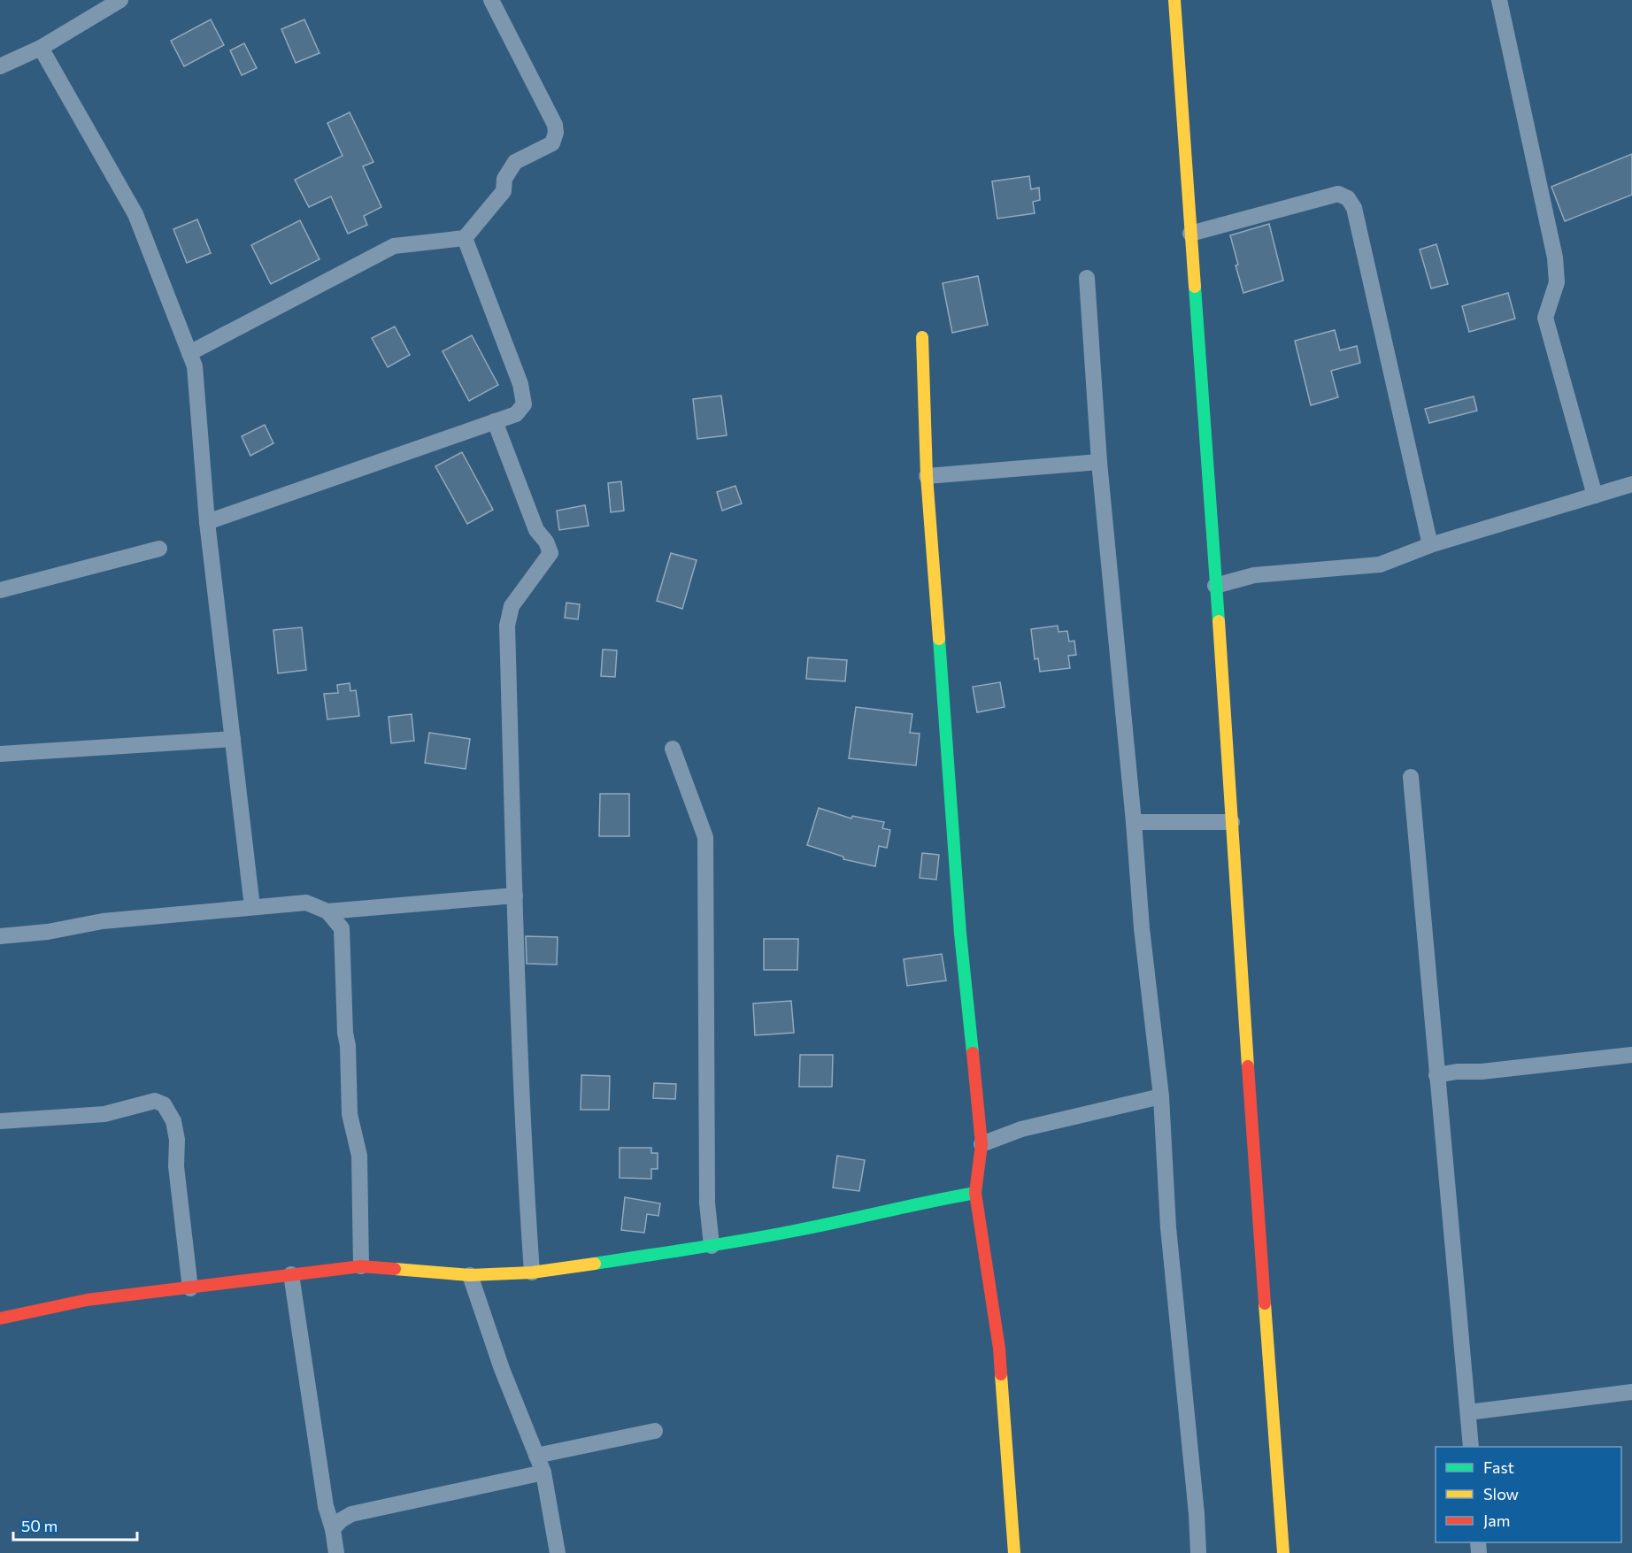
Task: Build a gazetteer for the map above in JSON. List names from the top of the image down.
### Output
{
  "legend": ["Fast", "Slow", "Jam"],
  "scale_bar": "50 m"
}
